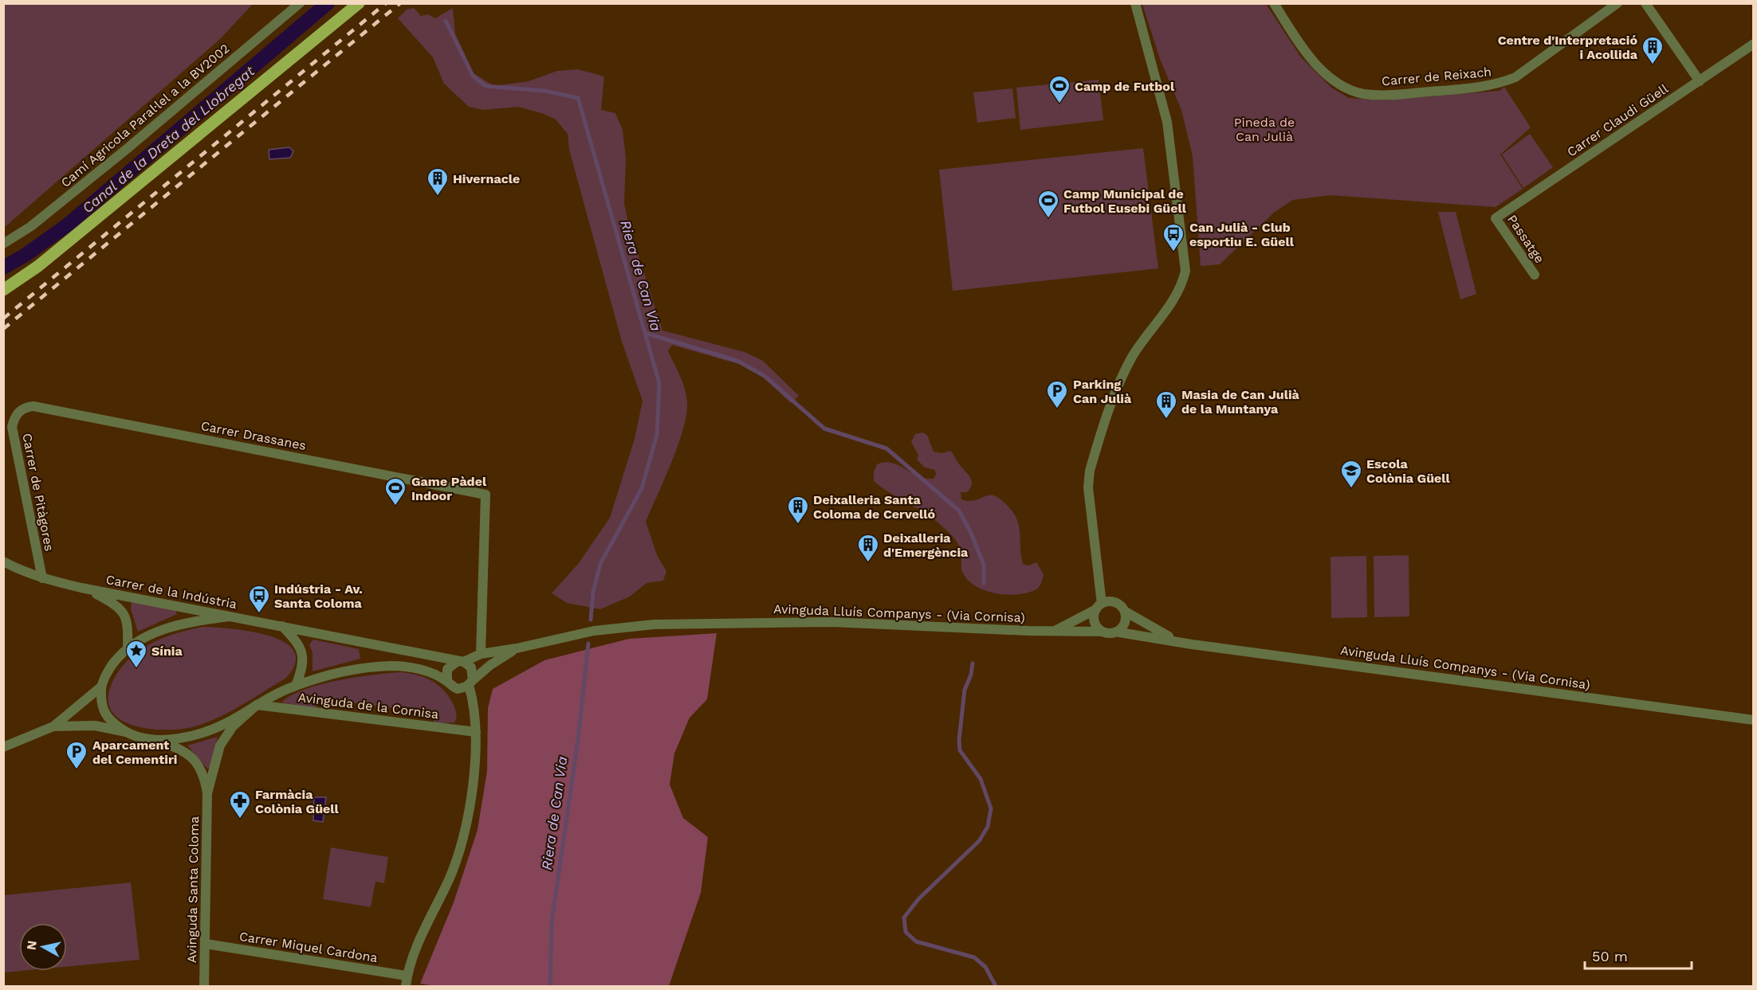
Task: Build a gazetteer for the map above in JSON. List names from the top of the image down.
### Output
{
  "streets": {
    "street": [
      "Carrer de Reixach",
      "Camí Agricola Paral·lel a la BV2002",
      "Carrer Claudi Güell",
      "Passatge",
      "Carrer Drassanes",
      "Carrer de Pitàgores",
      "Carrer de la Indústria",
      "Avinguda Lluís Companys - (Via Cornisa)",
      "Avinguda de la Cornisa",
      "Avinguda Santa Coloma",
      "Carrer Miquel Cardona"
    ]
  },
  "crossings": [
    ["Carrer Claudi Güell", "Passatge"],
    ["Carrer Drassanes", "Carrer de Pitàgores"],
    ["Carrer Drassanes", "Avinguda Lluís Companys - (Via Cornisa)"],
    ["Carrer de la Indústria", "Avinguda Lluís Companys - (Via Cornisa)"],
    ["Avinguda de la Cornisa", "Avinguda Santa Coloma"],
    ["Avinguda Santa Coloma", "Carrer Miquel Cardona"]
  ],
  "water": ["Canal de la Dreta del Llobregat", "Riera de Can Via"],
  "parks": ["Pineda de Can Julià"],
  "places": {
    "building": [
      "Centre d'Interpretació i Acollida",
      "Hivernacle",
      "Masia de Can Julià de la Muntanya",
      "Deixalleria Santa Coloma de Cervelló",
      "Deixalleria d'Emergència"
    ],
    "sports": ["Camp de Futbol", "Camp Municipal de Futbol Eusebi Güell", "Game Pàdel Indoor"],
    "bus stop": ["Can Julià - Club esportiu E. Güell", "Indústria - Av. Santa Coloma"],
    "parking": ["Parking Can Julià", "Aparcament del Cementiri"],
    "school or university": ["Escola Colònia Güell"],
    "place": ["Sínia"],
    "pharmacy": ["Farmàcia Colònia Güell"]
  },
  "scale_bar": "50 m",
  "north": "left"
}
